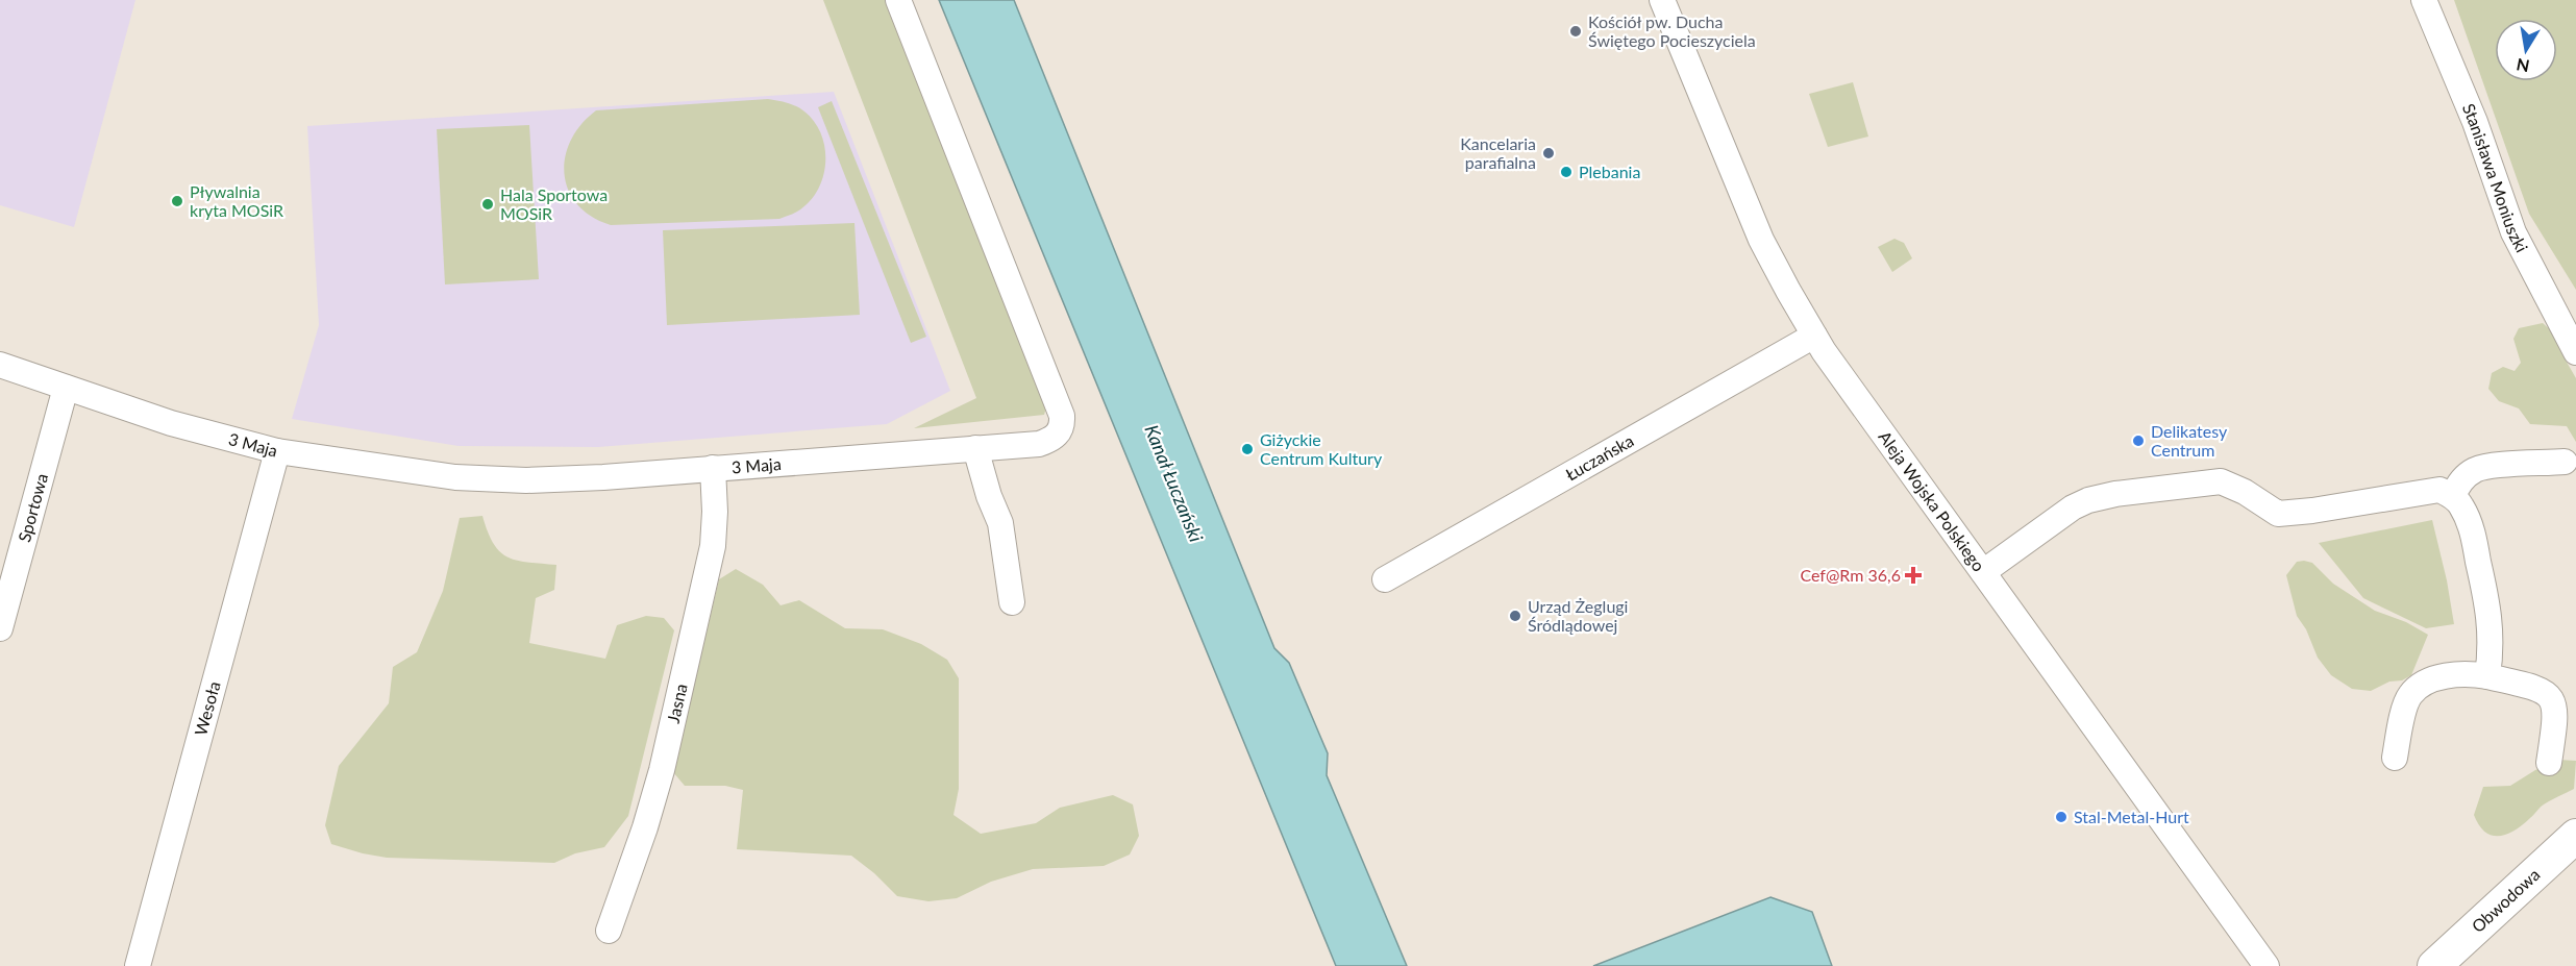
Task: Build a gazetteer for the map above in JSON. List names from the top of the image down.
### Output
{
  "streets": {
    "main road": ["Obwodowa"],
    "street": [
      "Stanisława Moniuszki",
      "3 Maja",
      "Łuczańska",
      "Aleja Wojska Polskiego",
      "Sportowa",
      "Jasna",
      "Wesoła"
    ]
  },
  "crossings": [
    ["3 Maja", "Sportowa"],
    ["3 Maja", "Jasna"],
    ["3 Maja", "Wesoła"],
    ["Łuczańska", "Aleja Wojska Polskiego"]
  ],
  "water": ["Kanał Łuczański"],
  "places": {
    "other": [
      "Kościół pw. Ducha Świętego Pocieszyciela",
      "Kancelaria parafialna",
      "Plebania",
      "Pływalnia kryta MOSiR",
      "Hala Sportowa MOSiR",
      "Delikatesy Centrum",
      "Giżyckie Centrum Kultury",
      "Urząd Żeglugi Śródlądowej",
      "Stal-Metal-Hurt"
    ],
    "health": ["Cef@Rm 36,6"]
  },
  "north": "bottom"
}
